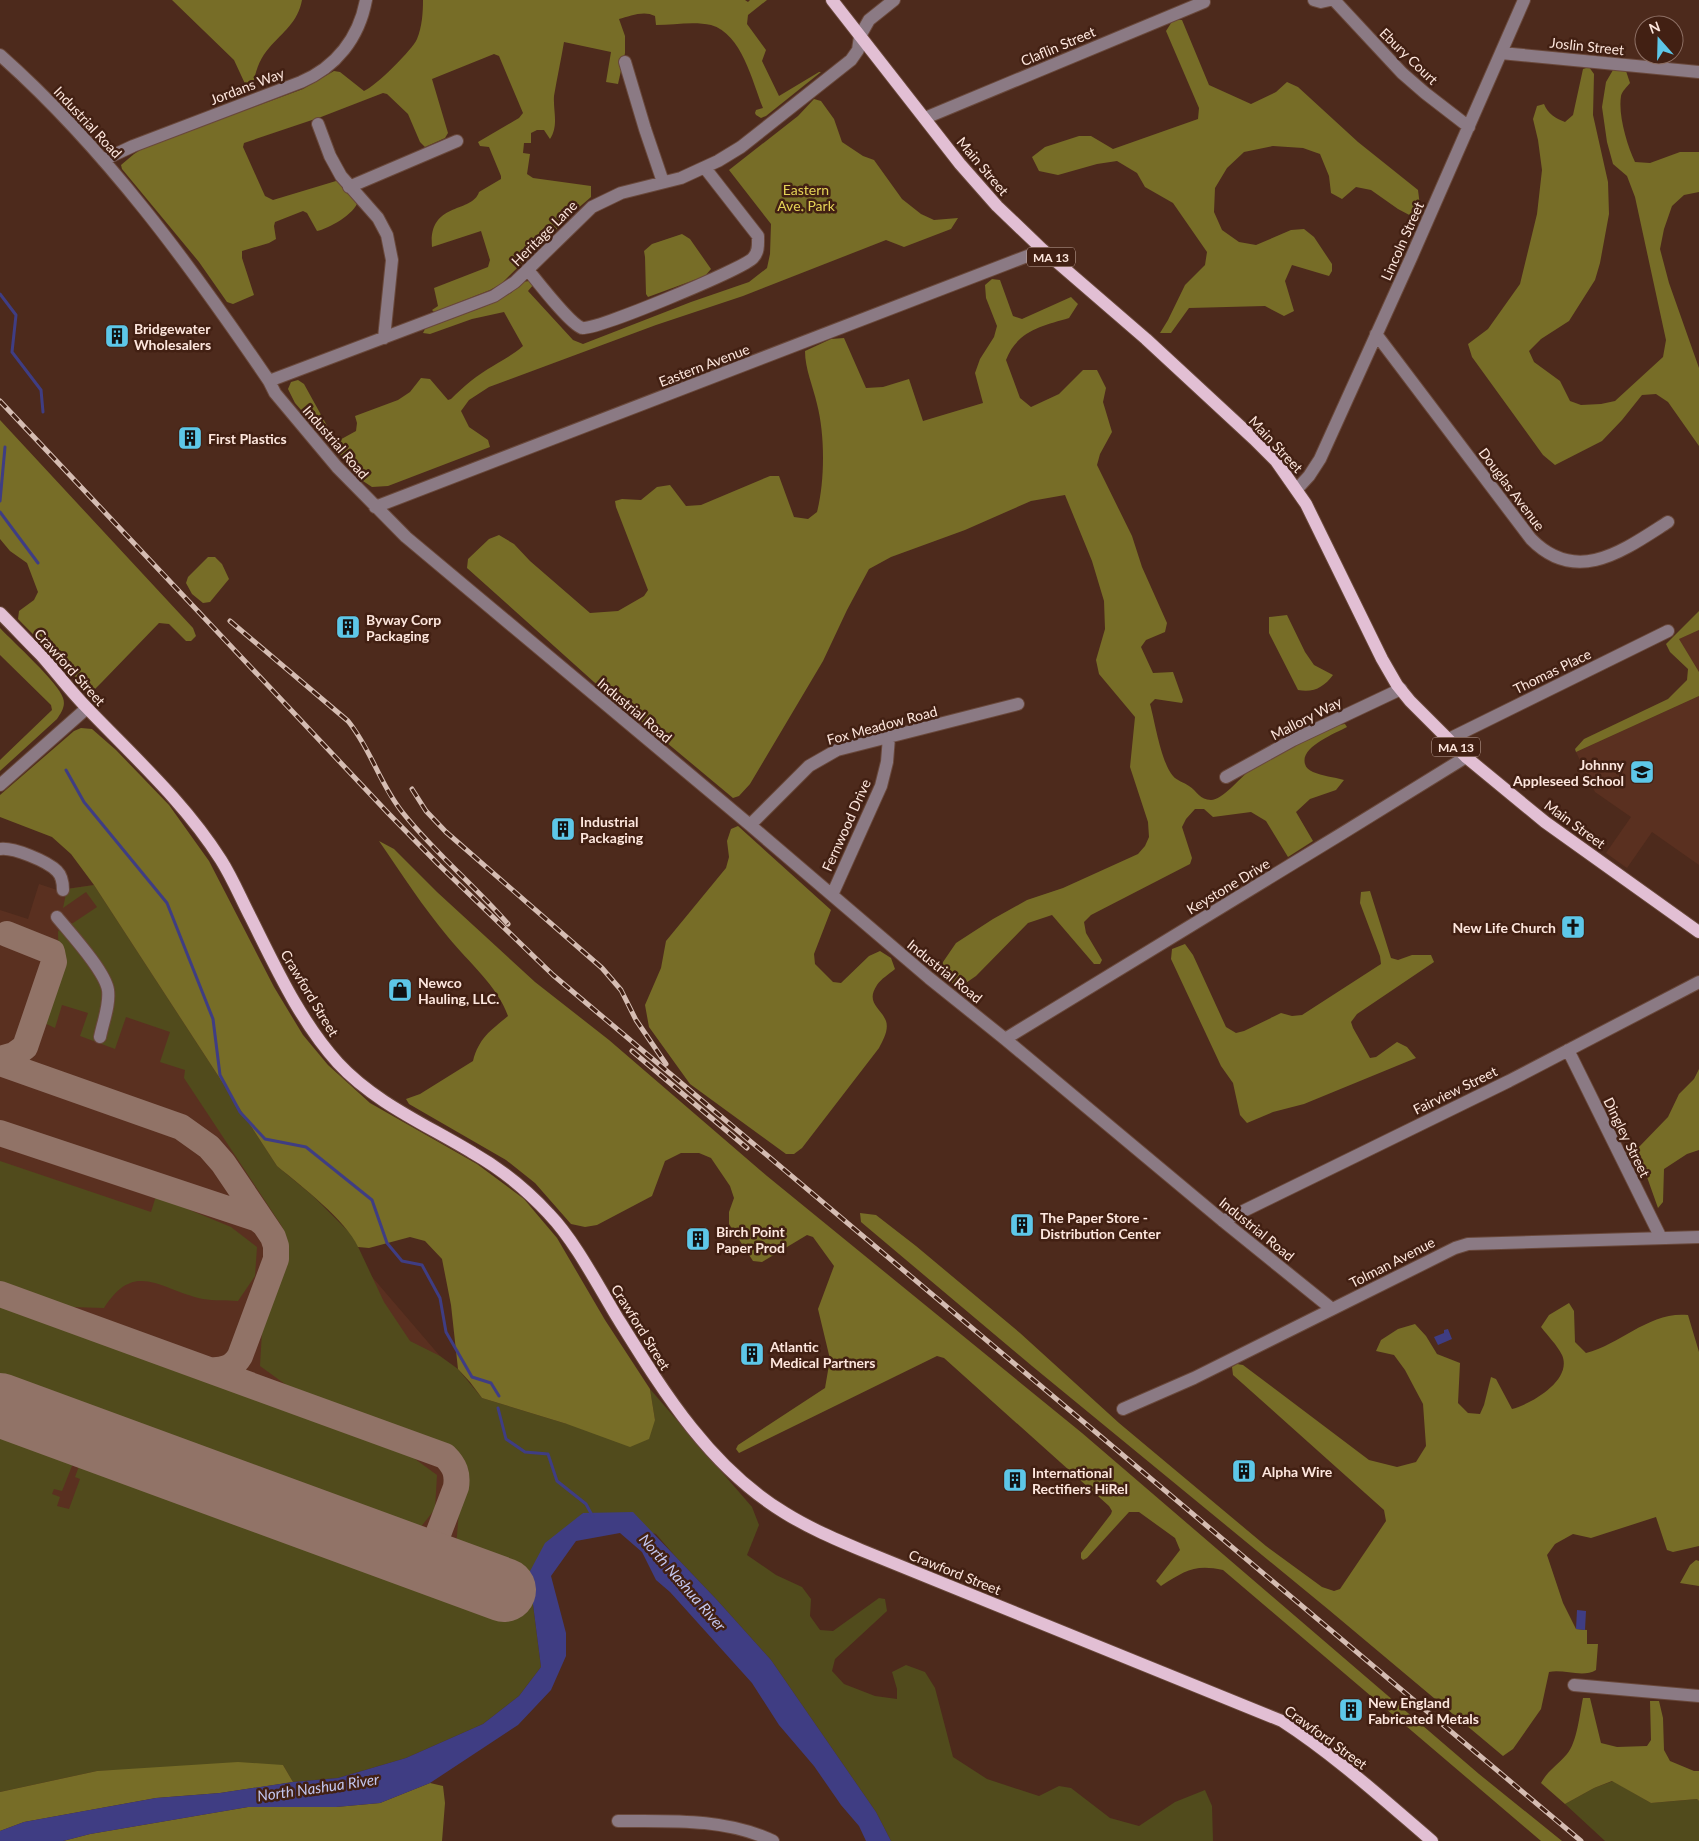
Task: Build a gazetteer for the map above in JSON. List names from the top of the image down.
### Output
{
  "streets": {
    "main road": ["Main Street", "MA 13", "Crawford Street"],
    "street": [
      "Claflin Street",
      "Joslin Street",
      "Ebury Court",
      "Jordans Way",
      "Industrial Road",
      "Heritage Lane",
      "Lincoln Street",
      "Eastern Avenue",
      "Douglas Avenue",
      "Thomas Place",
      "Mallory Way",
      "Fox Meadow Road",
      "Fernwood Drive",
      "Keystone Drive",
      "Fairview Street",
      "Dingley Street",
      "Tolman Avenue"
    ]
  },
  "crossings": [
    ["Claflin Street", "Main Street"],
    ["Joslin Street", "Lincoln Street"],
    ["Ebury Court", "Lincoln Street"],
    ["Jordans Way", "Industrial Road"],
    ["Industrial Road", "Heritage Lane"],
    ["Industrial Road", "Eastern Avenue"],
    ["Industrial Road", "Fox Meadow Road"],
    ["Industrial Road", "Fernwood Drive"],
    ["Industrial Road", "Keystone Drive"],
    ["Industrial Road", "Fairview Street"],
    ["Industrial Road", "Tolman Avenue"],
    ["Main Street", "Heritage Lane"],
    ["Main Street", "Lincoln Street"],
    ["Main Street", "Eastern Avenue"],
    ["Main Street", "Thomas Place"],
    ["Main Street", "Mallory Way"],
    ["Main Street", "Keystone Drive"],
    ["Lincoln Street", "Douglas Avenue"],
    ["Fox Meadow Road", "Fernwood Drive"],
    ["Fairview Street", "Dingley Street"],
    ["Dingley Street", "Tolman Avenue"]
  ],
  "water": ["North Nashua River"],
  "parks": ["Eastern Ave. Park"],
  "places": {
    "building": [
      "Bridgewater Wholesalers",
      "First Plastics",
      "Byway Corp Packaging",
      "Industrial Packaging",
      "The Paper Store - Distribution Center",
      "Birch Point Paper Prod",
      "Atlantic Medical Partners",
      "Alpha Wire",
      "International Rectifiers HiRel",
      "New England Fabricated Metals"
    ],
    "school or university": ["Johnny Appleseed School"],
    "church": ["New Life Church"],
    "shop": ["Newco Hauling, LLC."]
  },
  "north": "top"
}
